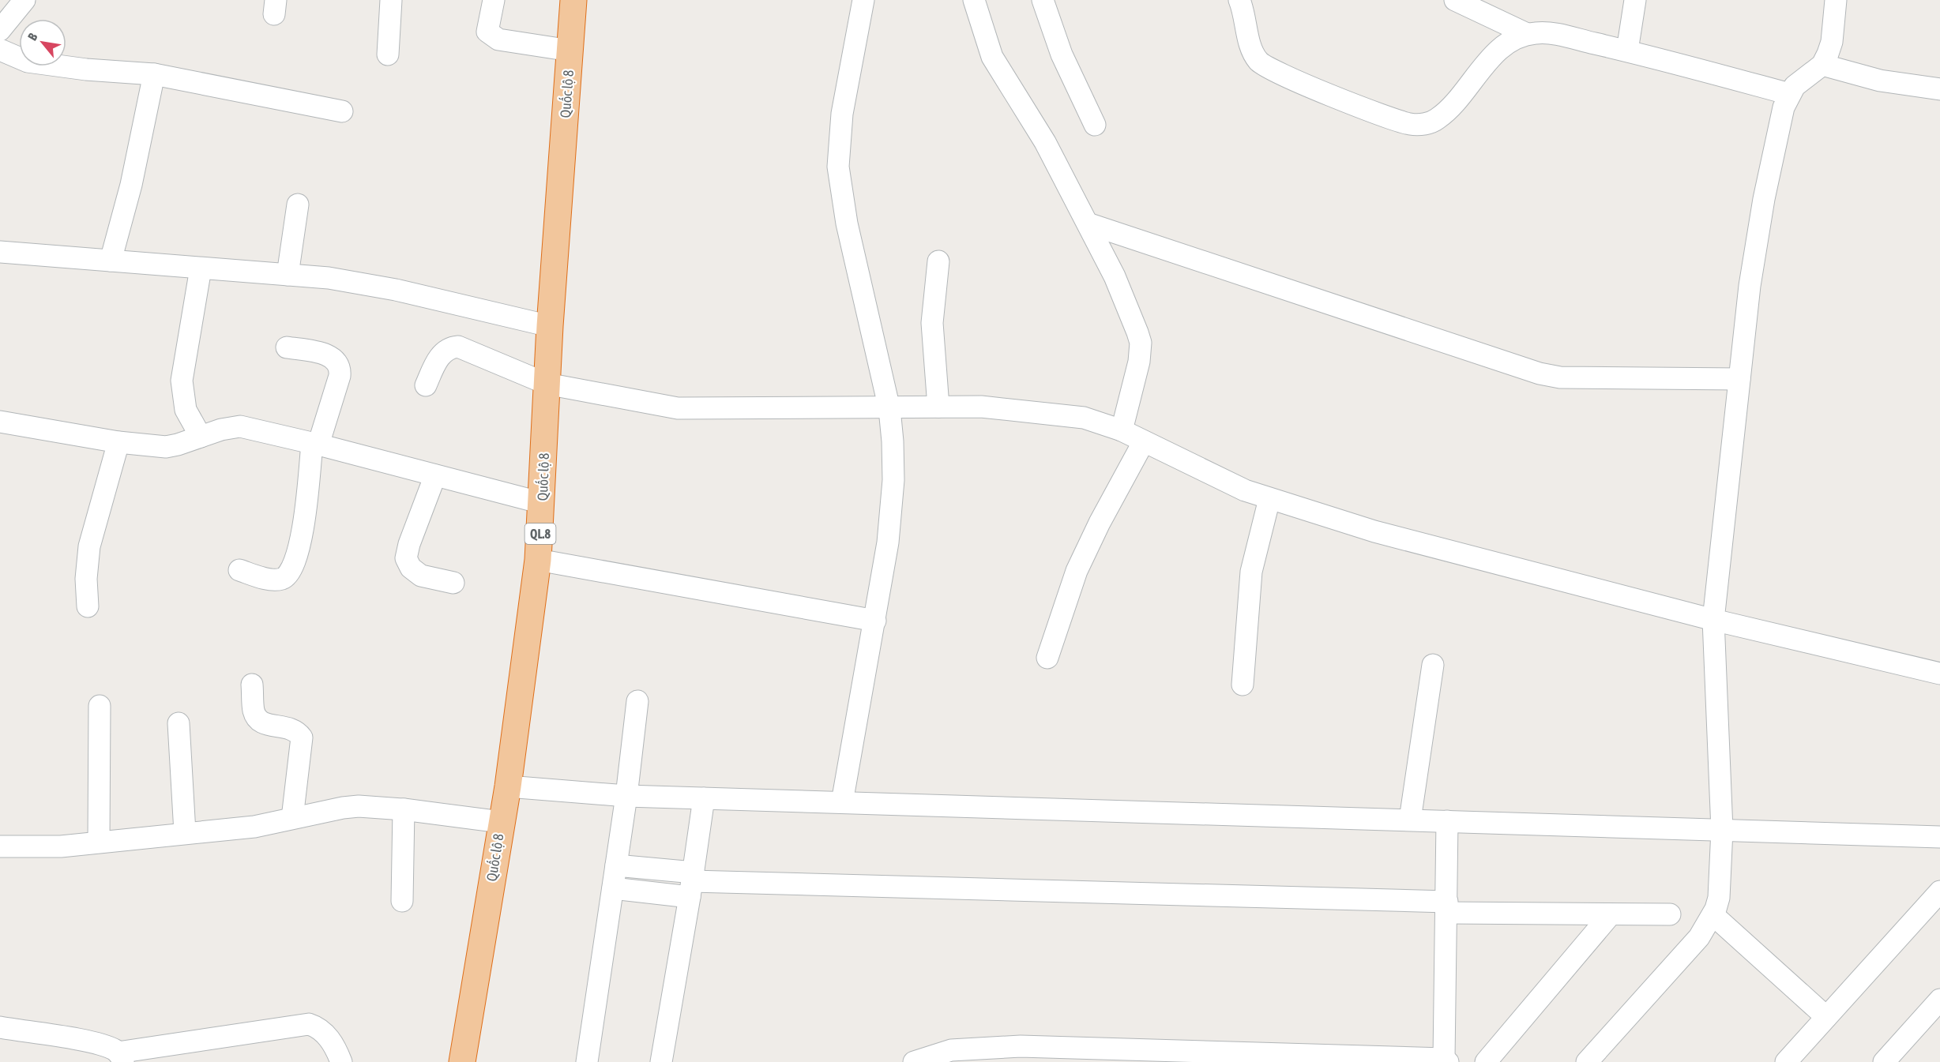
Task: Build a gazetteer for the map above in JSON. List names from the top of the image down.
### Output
{
  "streets": {
    "highway": ["Quốc lộ 8", "QL.8"]
  },
  "north": "top left"
}
